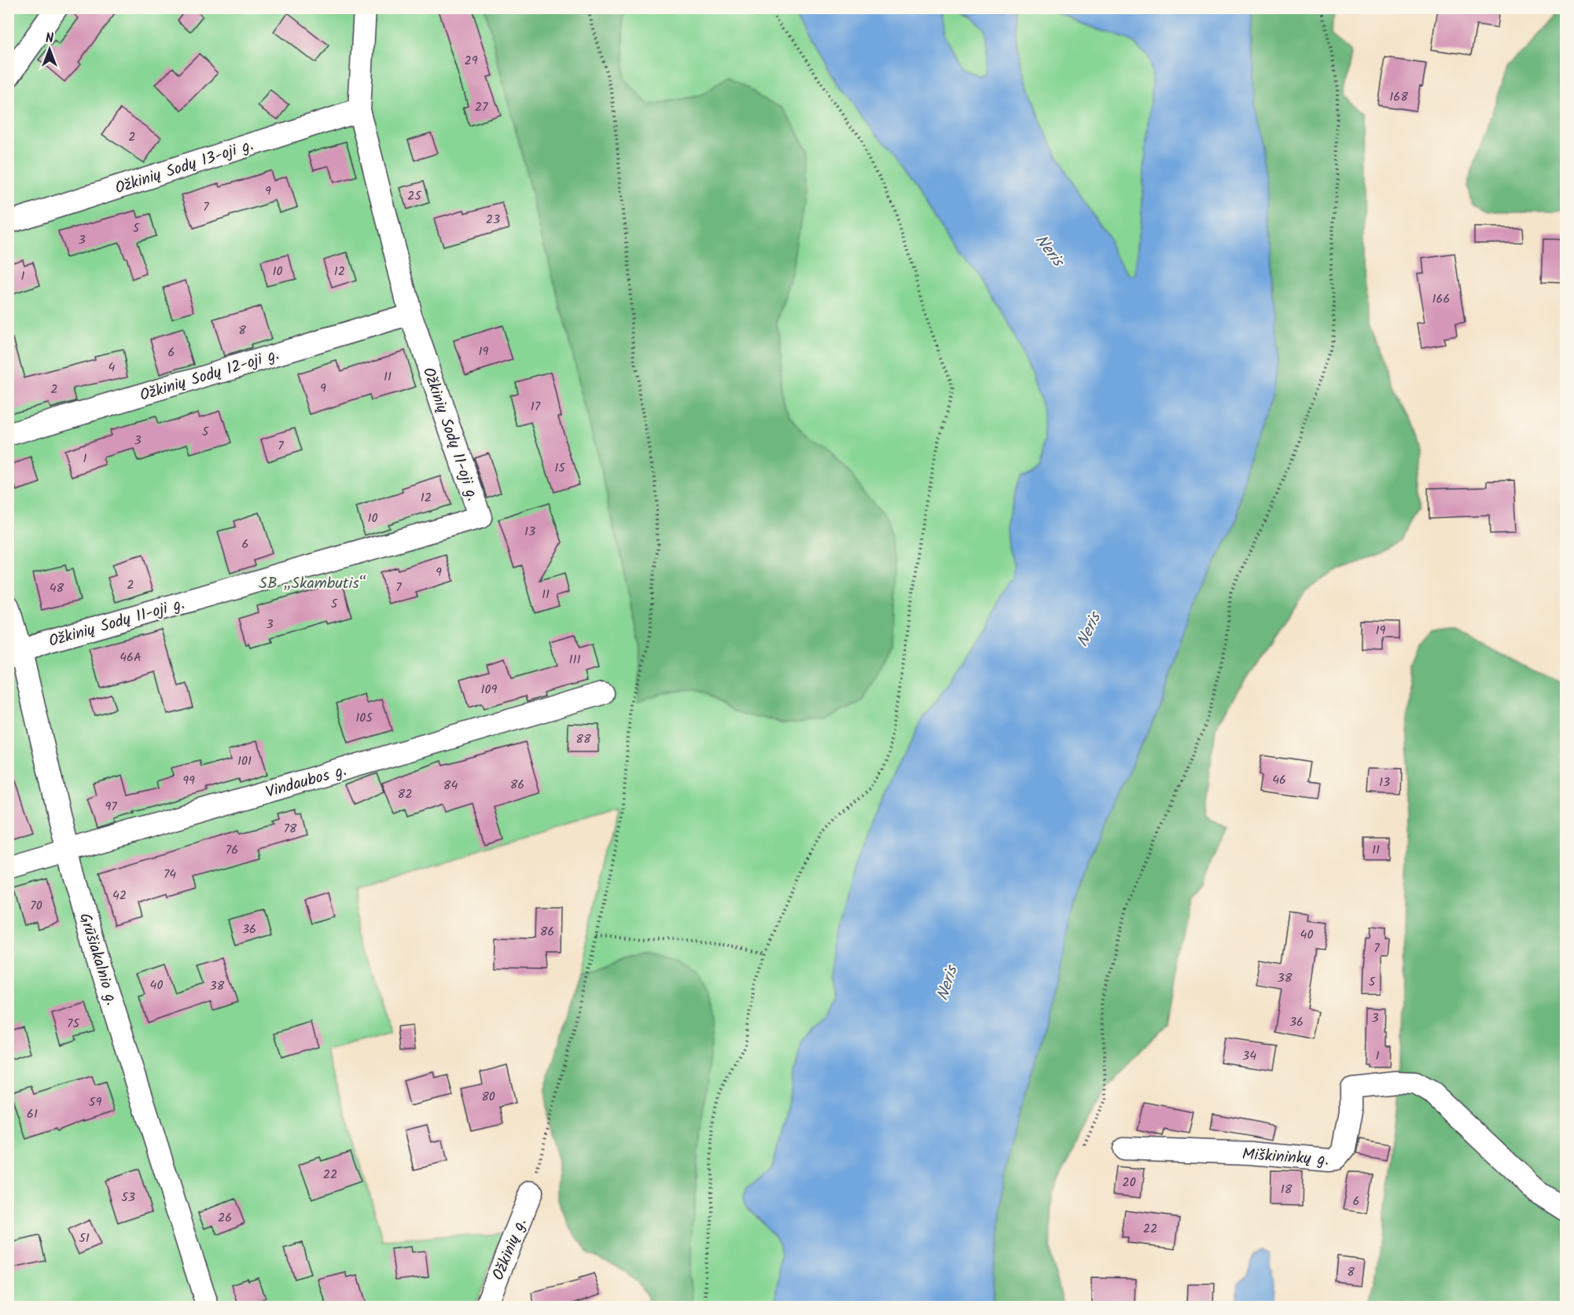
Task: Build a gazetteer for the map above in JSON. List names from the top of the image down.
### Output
{
  "streets": {
    "street": [
      "Ožkinių Sodų 13-oji g.",
      "Ožkinių Sodų 12-oji g.",
      "Ožkinių Sodų 11-oji g.",
      "Vindaubos g.",
      "Grūšiakalnio g.",
      "Miškininkų g.",
      "Ožkinių g."
    ]
  },
  "crossings": [
    ["Ožkinių Sodų 13-oji g.", "Ožkinių Sodų 11-oji g."],
    ["Ožkinių Sodų 12-oji g.", "Ožkinių Sodų 11-oji g."],
    ["Ožkinių Sodų 11-oji g.", "Grūšiakalnio g."],
    ["Vindaubos g.", "Grūšiakalnio g."]
  ],
  "water": ["Neris"],
  "parks": ["SB „Skambutis“"],
  "house_numbers": [
    "29",
    "168",
    "27",
    "2",
    "9",
    "25",
    "7",
    "23",
    "5",
    "3",
    "10",
    "12",
    "1",
    "166",
    "8",
    "19",
    "6",
    "4",
    "11",
    "9",
    "2",
    "17",
    "5",
    "3",
    "7",
    "1",
    "15",
    "12",
    "10",
    "13",
    "6",
    "9",
    "2",
    "7",
    "48",
    "11",
    "5",
    "3",
    "19",
    "46A",
    "111",
    "109",
    "105",
    "88",
    "101",
    "46",
    "99",
    "13",
    "86",
    "84",
    "82",
    "97",
    "78",
    "76",
    "11",
    "74",
    "42",
    "70",
    "36",
    "86",
    "40",
    "7",
    "38",
    "5",
    "40",
    "38",
    "3",
    "36",
    "75",
    "34",
    "1",
    "80",
    "59",
    "61",
    "22",
    "20",
    "18",
    "53",
    "6",
    "26",
    "22",
    "51",
    "8"
  ],
  "north": "top"
}
